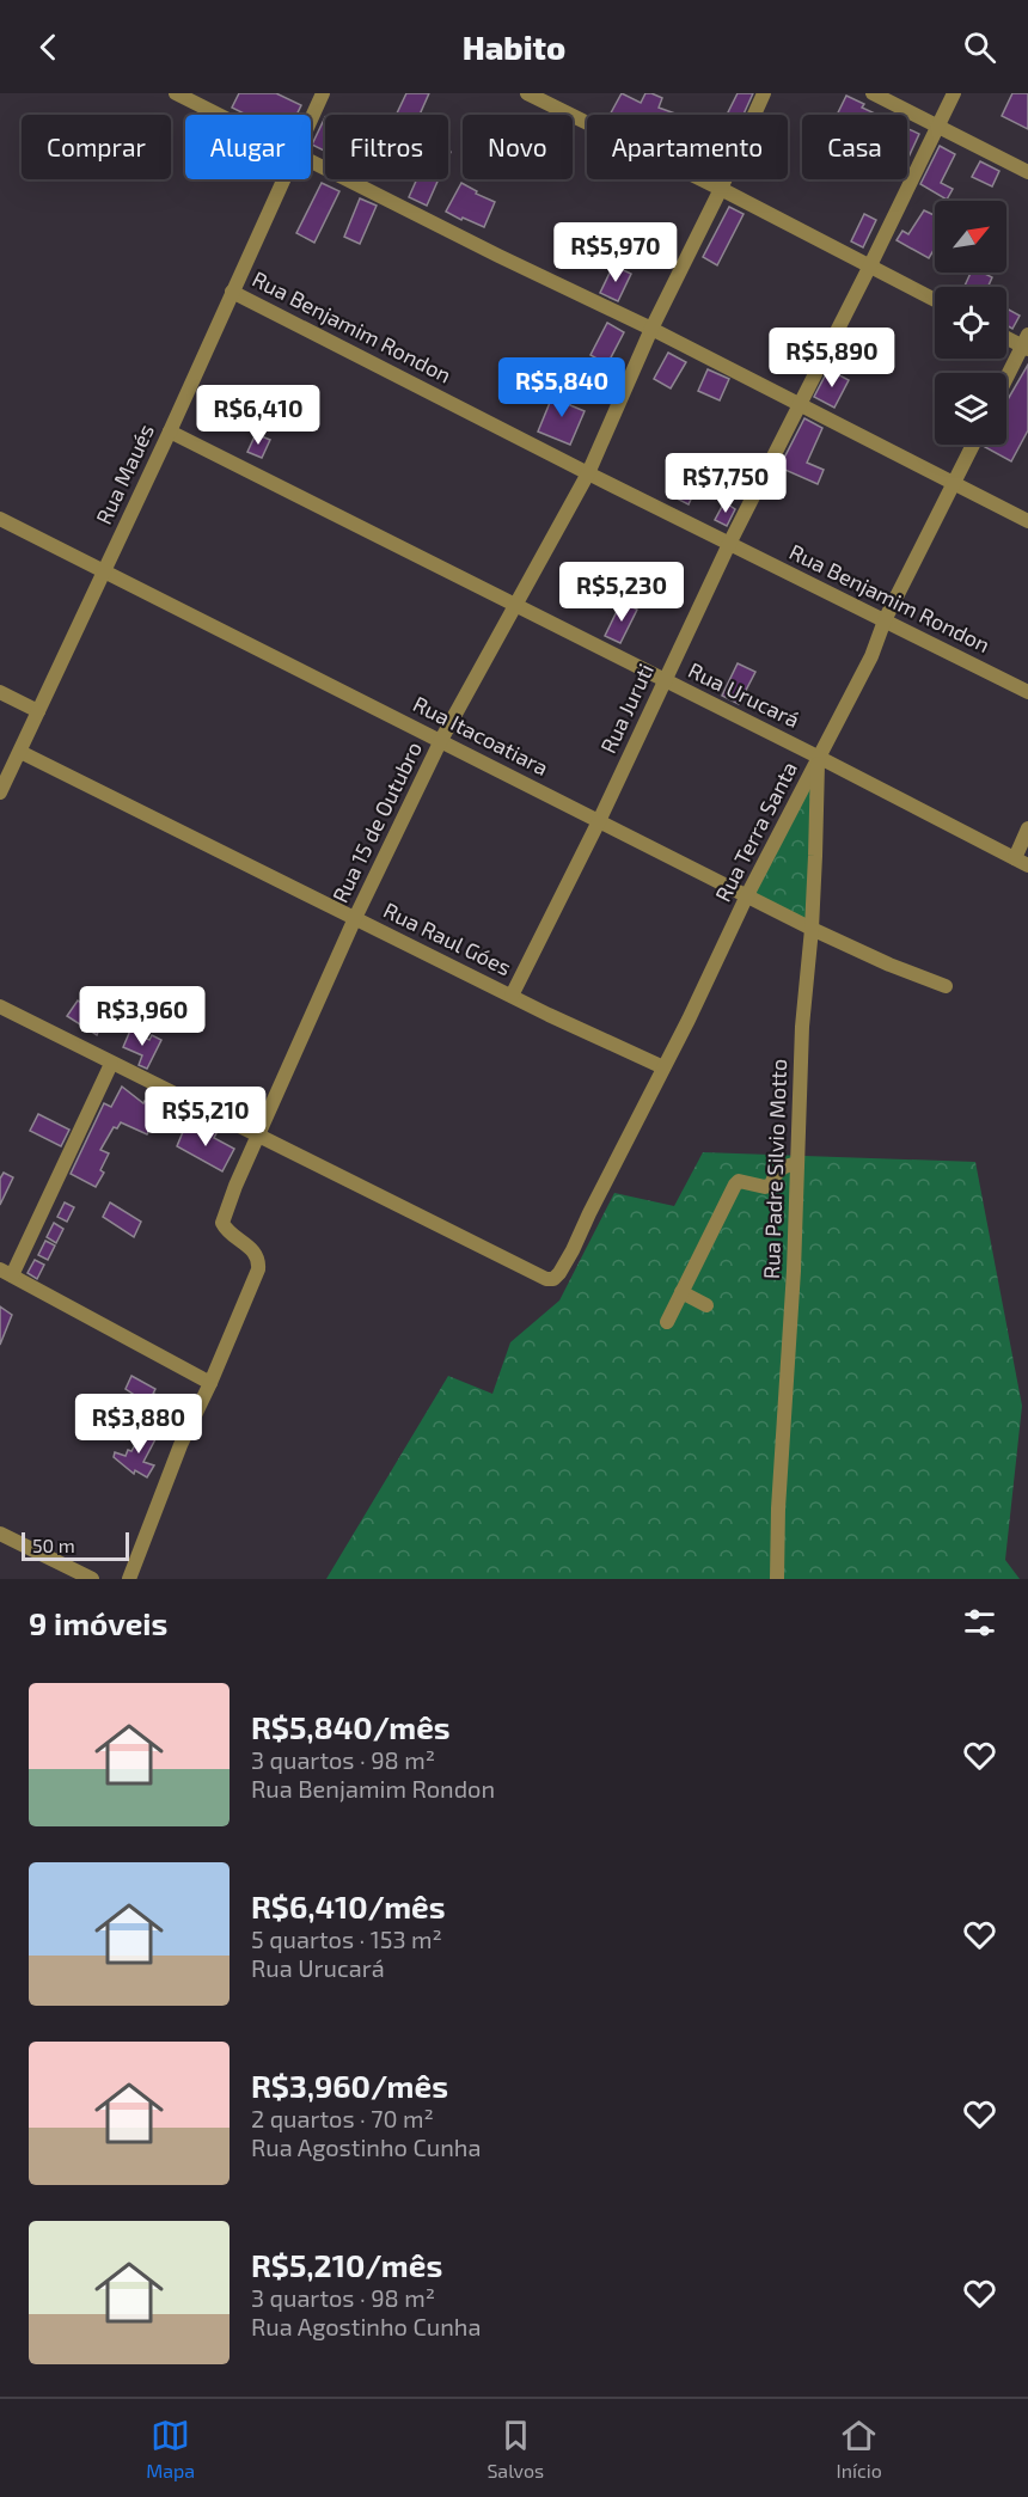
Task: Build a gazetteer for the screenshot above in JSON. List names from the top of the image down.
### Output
{
  "streets": {
    "street": [
      "Rua Benjamim Rondon",
      "Rua Maués",
      "Rua Urucará",
      "Rua Juruti",
      "Rua Itacoatiara",
      "Rua 15 de Outubro",
      "Rua Terra Santa",
      "Rua Raul Góes",
      "Rua Padre Silvio Motto"
    ]
  },
  "crossings": [
    ["Rua Benjamim Rondon", "Rua Maués"],
    ["Rua Benjamim Rondon", "Rua Juruti"],
    ["Rua Benjamim Rondon", "Rua 15 de Outubro"],
    ["Rua Benjamim Rondon", "Rua Terra Santa"],
    ["Rua Maués", "Rua Urucará"],
    ["Rua Maués", "Rua Itacoatiara"],
    ["Rua Maués", "Rua Raul Góes"],
    ["Rua Urucará", "Rua Juruti"],
    ["Rua Urucará", "Rua 15 de Outubro"],
    ["Rua Urucará", "Rua Terra Santa"],
    ["Rua Urucará", "Rua Padre Silvio Motto"],
    ["Rua Juruti", "Rua Itacoatiara"],
    ["Rua Juruti", "Rua Raul Góes"],
    ["Rua Itacoatiara", "Rua 15 de Outubro"],
    ["Rua Itacoatiara", "Rua Terra Santa"],
    ["Rua Itacoatiara", "Rua Padre Silvio Motto"],
    ["Rua 15 de Outubro", "Rua Terra Santa"],
    ["Rua 15 de Outubro", "Rua Raul Góes"],
    ["Rua Terra Santa", "Rua Raul Góes"],
    ["Rua Terra Santa", "Rua Padre Silvio Motto"]
  ],
  "scale_bar": "50 m",
  "north": "top right",
  "page": {
    "header": "Habito",
    "chip": [
      "Comprar",
      "Alugar",
      "Filtros",
      "Novo",
      "Apartamento",
      "Casa"
    ],
    "price": [
      "R$5,970",
      "R$5,890",
      "R$5,840",
      "R$6,410",
      "R$7,750",
      "R$5,230",
      "R$3,960",
      "R$5,210",
      "R$3,880"
    ],
    "scale": "50 m",
    "heading": "9 imóveis",
    "list": [
      {
        "name": "R$5,840/mês",
        "note": "3 quartos · 98 m² · Rua Benjamim Rondon"
      },
      {
        "name": "R$6,410/mês",
        "note": "5 quartos · 153 m² · Rua Urucará"
      },
      {
        "name": "R$3,960/mês",
        "note": "2 quartos · 70 m² · Rua Agostinho Cunha"
      },
      {
        "name": "R$5,210/mês",
        "note": "3 quartos · 98 m² · Rua Agostinho Cunha"
      }
    ],
    "tabs": ["Mapa", "Salvos", "Início"]
  }
}
